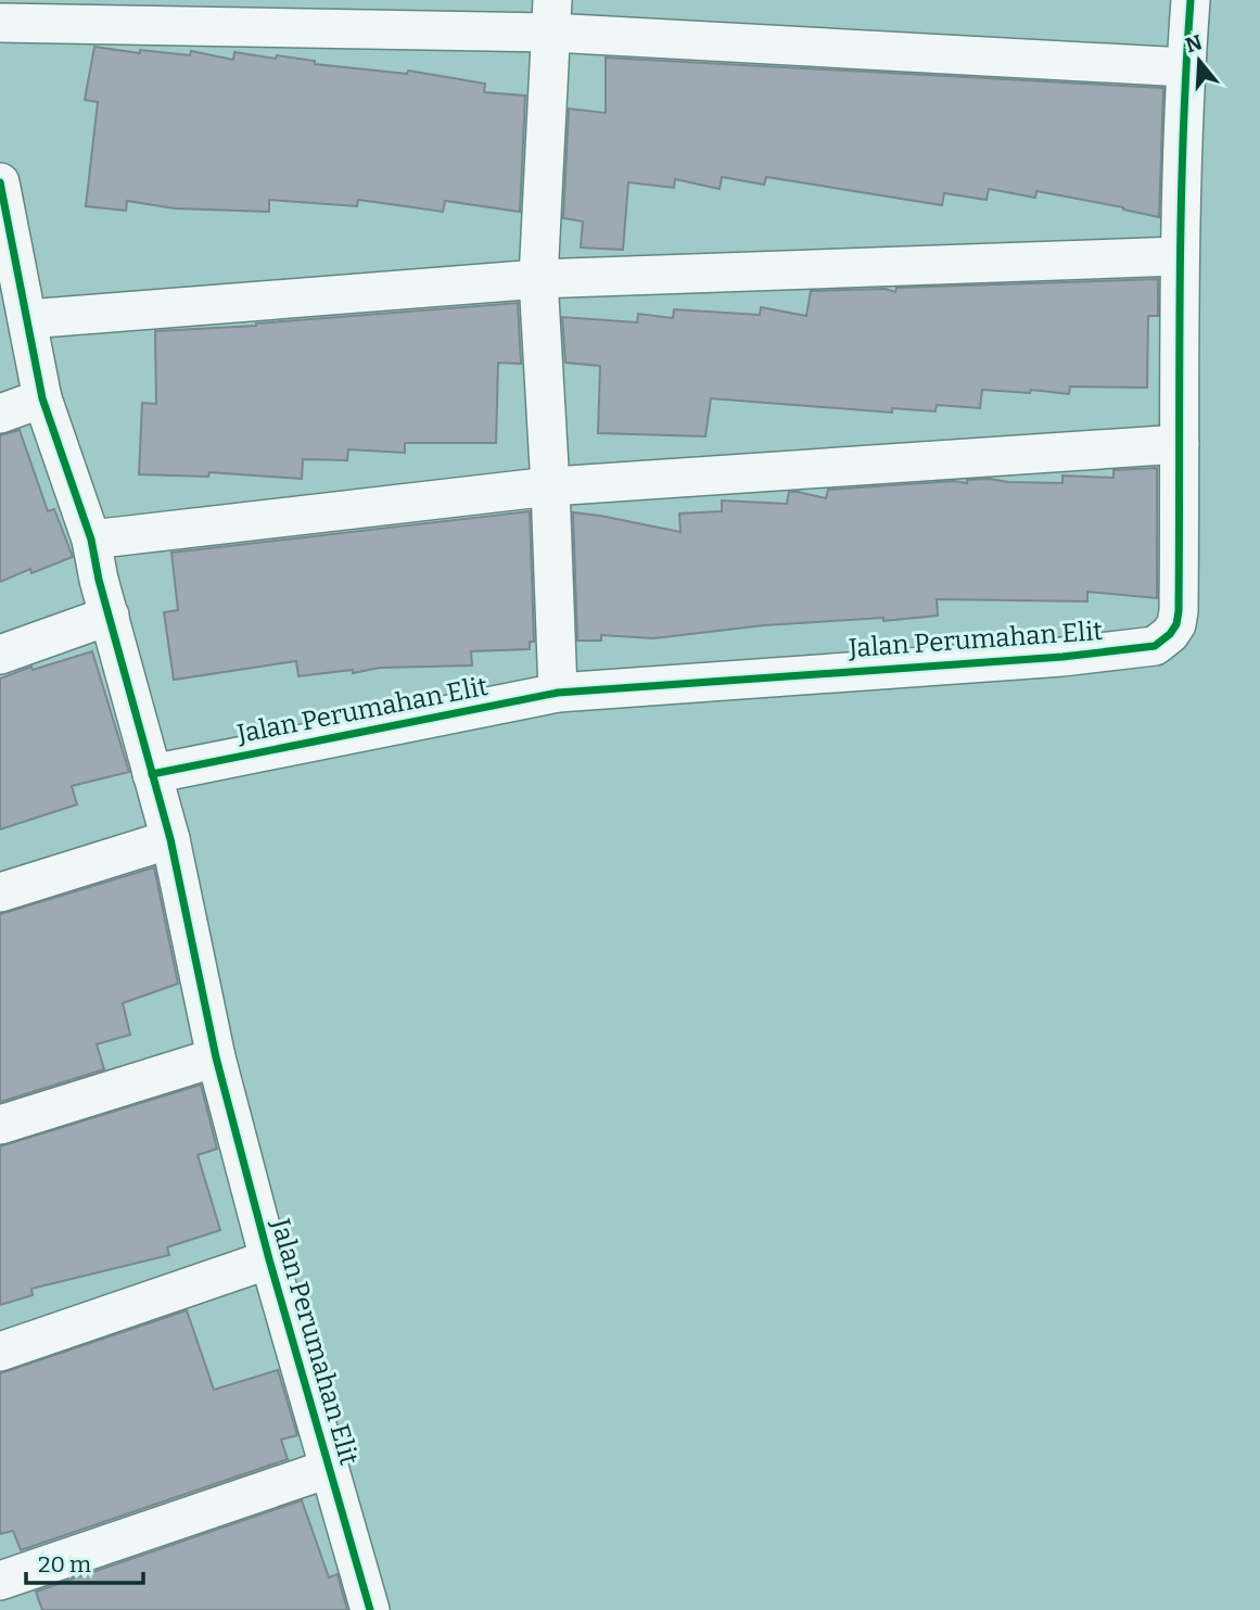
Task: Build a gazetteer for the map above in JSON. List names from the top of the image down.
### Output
{
  "streets": {
    "street": ["Jalan Perumahan Elit"]
  },
  "scale_bar": "20 m",
  "north": "top"
}
